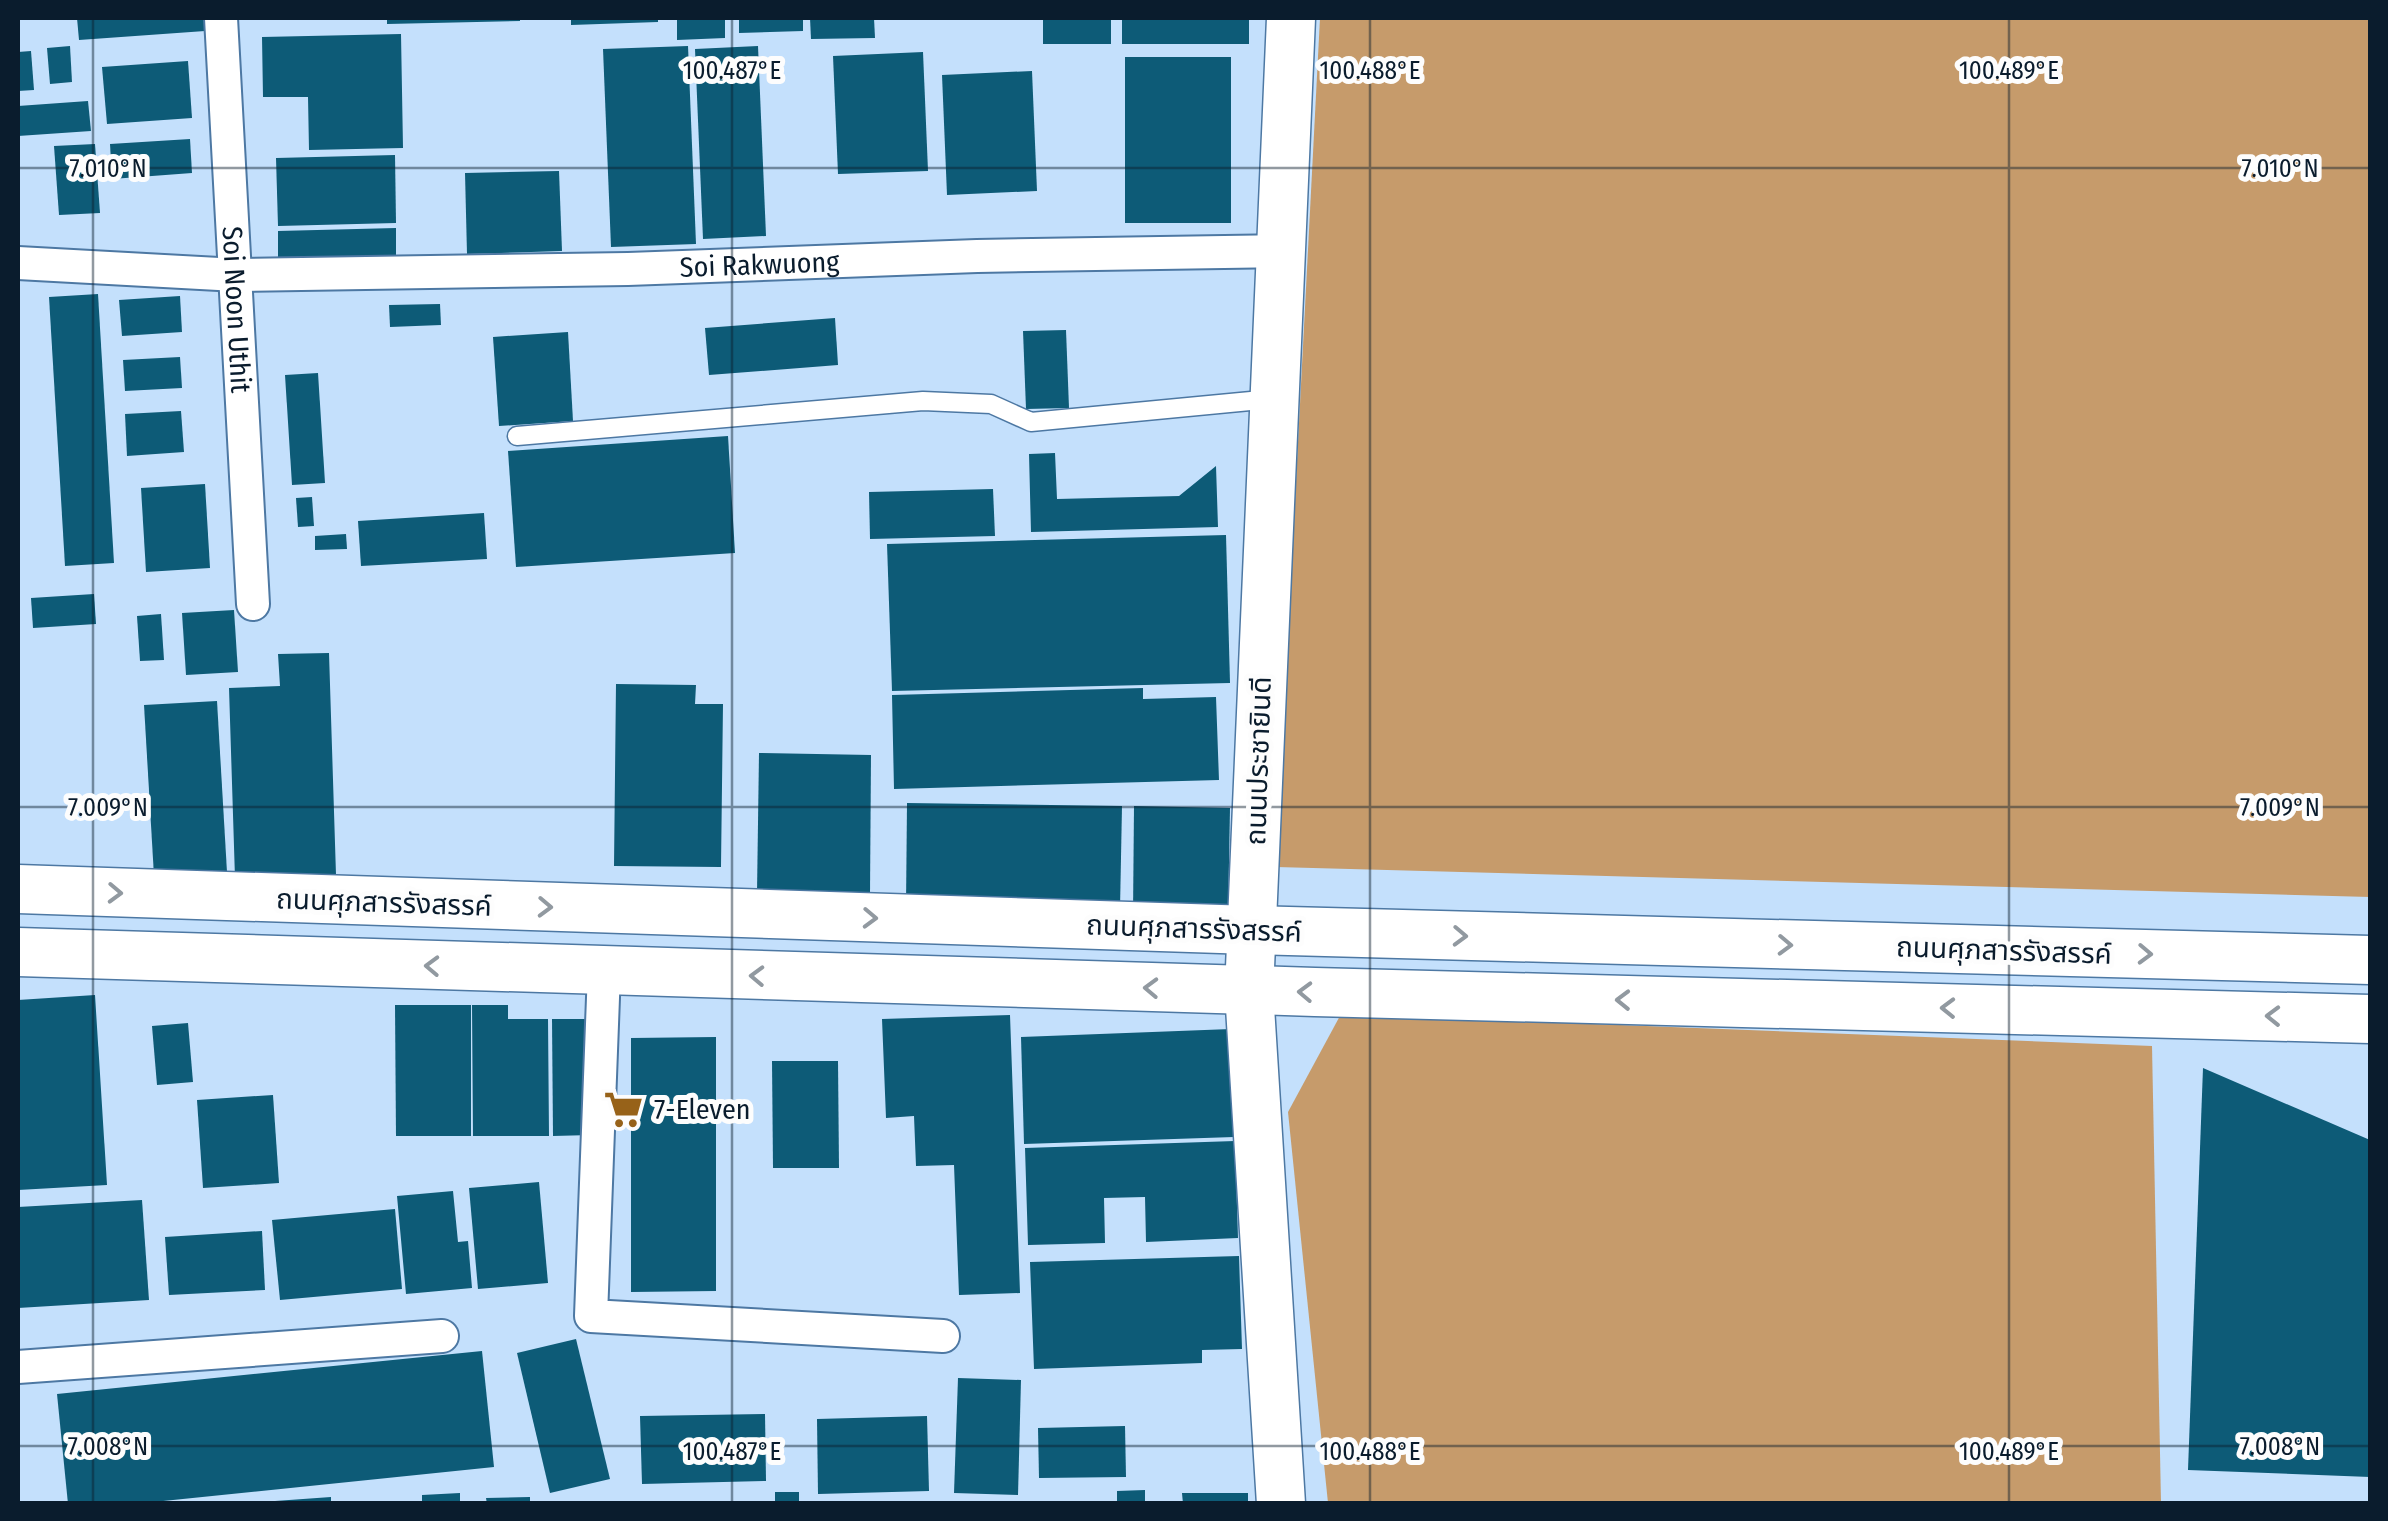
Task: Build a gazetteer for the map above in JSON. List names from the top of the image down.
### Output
{
  "streets": {
    "street": [
      "Soi Rakwuong",
      "Soi Noon Uthit",
      "ถนนประชายินดี",
      "ถนนศุภสารรังสรรค์"
    ]
  },
  "crossings": [
    ["Soi Rakwuong", "Soi Noon Uthit"],
    ["Soi Rakwuong", "ถนนประชายินดี"],
    ["ถนนประชายินดี", "ถนนศุภสารรังสรรค์"]
  ],
  "places": {
    "supermarket": ["7-Eleven"]
  },
  "coordinates": [
    "100.487°E",
    "100.488°E",
    "100.489°E",
    "7.010°N",
    "7.009°N",
    "7.008°N"
  ]
}
